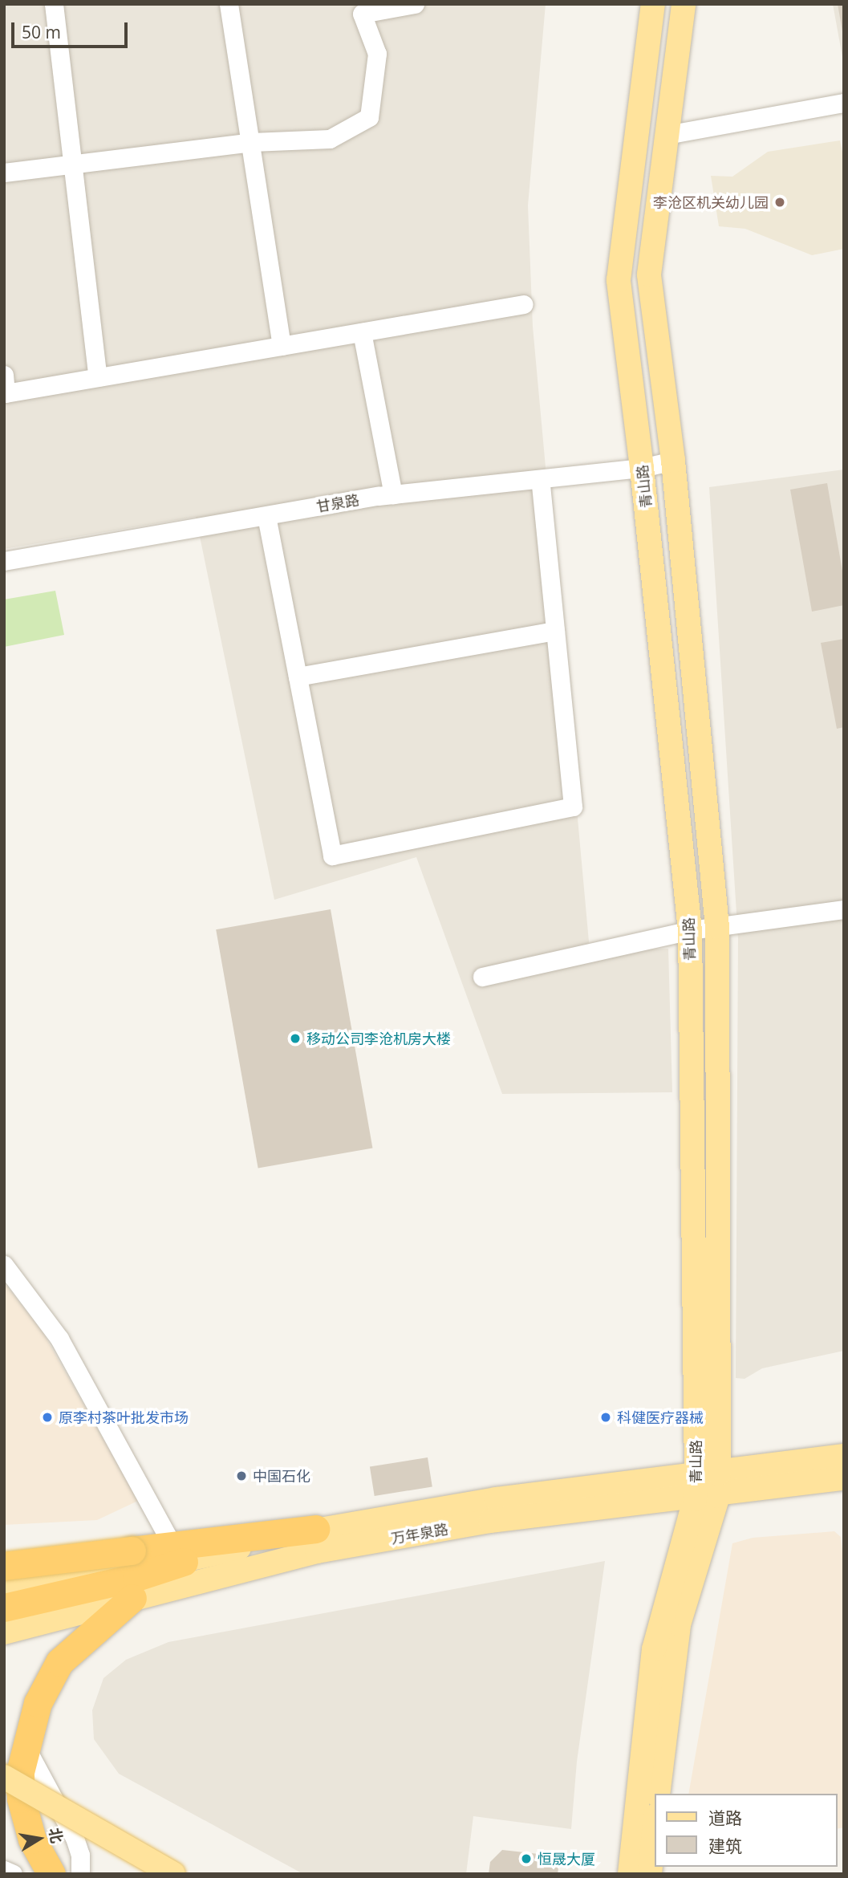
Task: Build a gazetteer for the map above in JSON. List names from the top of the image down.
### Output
{
  "streets": {
    "main road": ["青山路", "万年泉路"],
    "street": ["甘泉路"]
  },
  "crossings": [
    ["青山路", "甘泉路"],
    ["青山路", "万年泉路"]
  ],
  "places": [
    "李沧区机关幼儿园",
    "移动公司李沧机房大楼",
    "原李村茶叶批发市场",
    "科健医疗器械",
    "中国石化",
    "恒晟大厦"
  ],
  "legend": ["道路", "建筑"],
  "scale_bar": "50 m",
  "north": "right"
}
